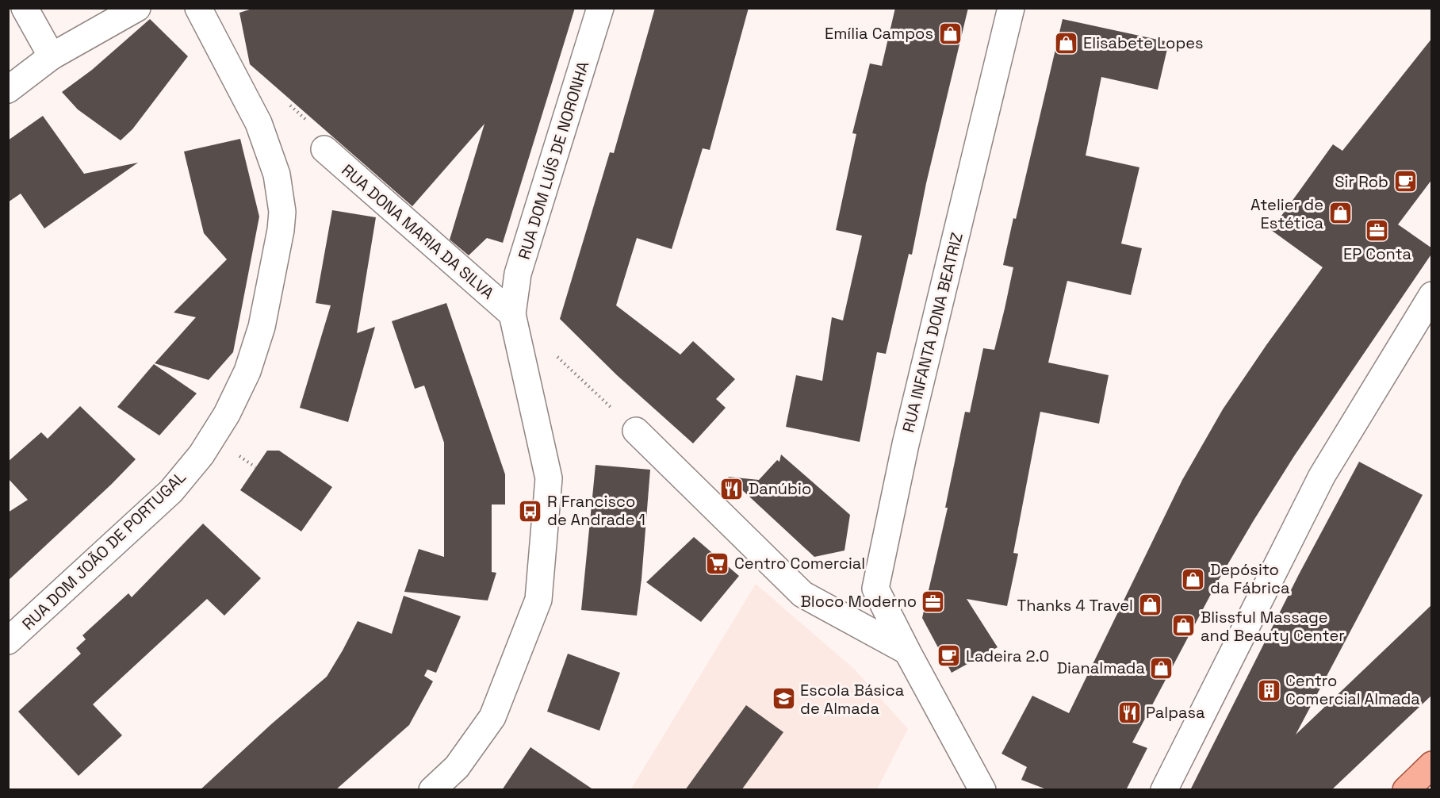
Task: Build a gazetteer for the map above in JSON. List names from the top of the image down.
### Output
{
  "streets": {
    "street": [
      "RUA DOM LUÍS DE NORONHA",
      "RUA DONA MARIA DA SILVA",
      "RUA INFANTA DONA BEATRIZ",
      "RUA DOM JOÃO DE PORTUGAL"
    ]
  },
  "crossings": [
    ["RUA DOM LUÍS DE NORONHA", "RUA DONA MARIA DA SILVA"]
  ],
  "places": {
    "shop": [
      "Emília Campos",
      "Elisabete Lopes",
      "Atelier de Estética",
      "Depósito da Fábrica",
      "Thanks 4 Travel",
      "Blissful Massage and Beauty Center",
      "Dianalmada"
    ],
    "cafe": ["Sir Rob", "Ladeira 2.0"],
    "office": ["EP Conta", "Bloco Moderno"],
    "restaurant": ["Danúbio", "Palpasa"],
    "bus stop": ["R Francisco de Andrade 1"],
    "supermarket": ["Centro Comercial"],
    "building": ["Centro Comercial Almada"],
    "school or university": ["Escola Básica de Almada"]
  }
}
